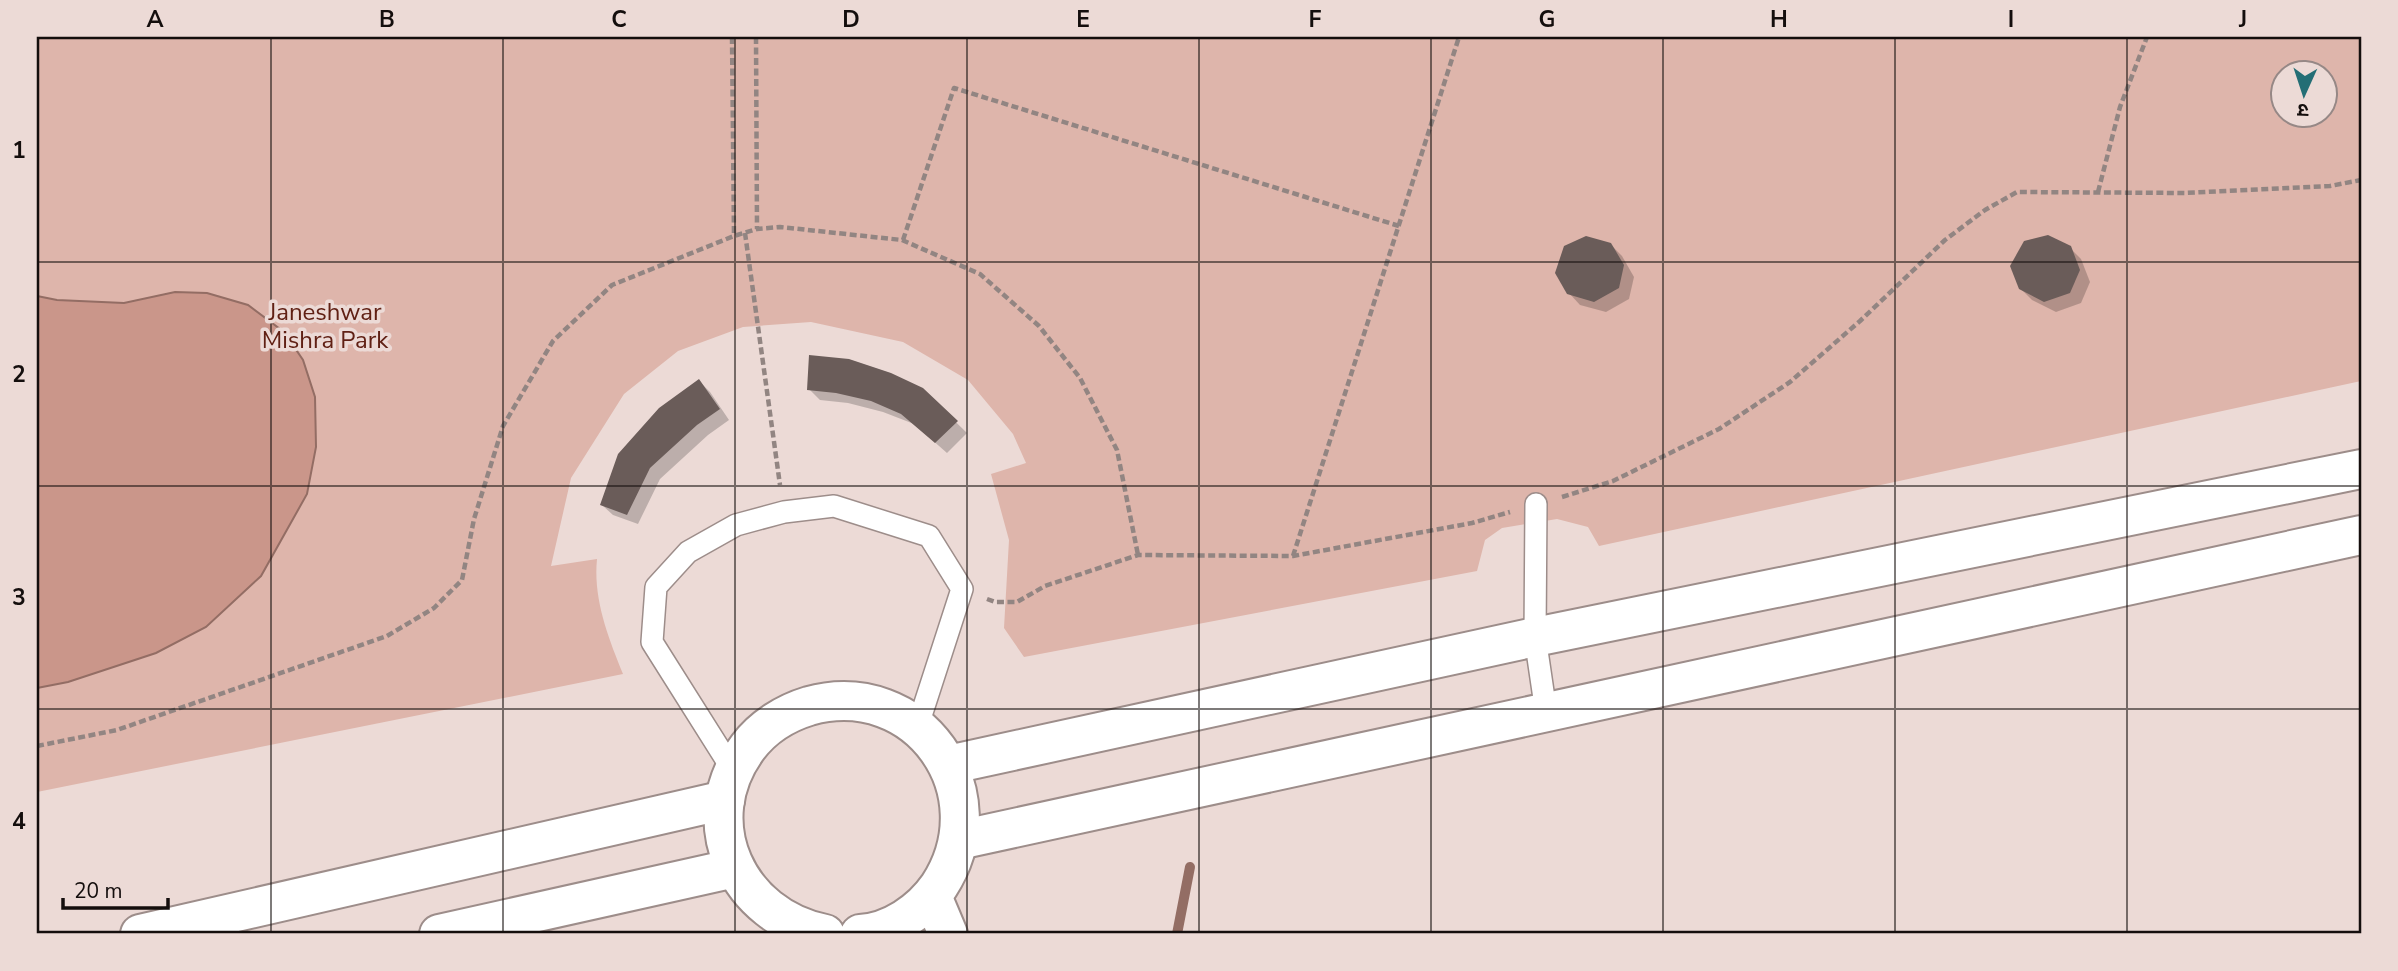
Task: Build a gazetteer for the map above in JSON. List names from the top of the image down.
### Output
{
  "parks": ["Janeshwar Mishra Park"],
  "scale_bar": "20 m",
  "north": "bottom",
  "grid": {
    "columns": [
      "A",
      "B",
      "C",
      "D",
      "E",
      "F",
      "G",
      "H",
      "I",
      "J"
    ],
    "rows": [
      "1",
      "2",
      "3",
      "4"
    ]
  }
}
